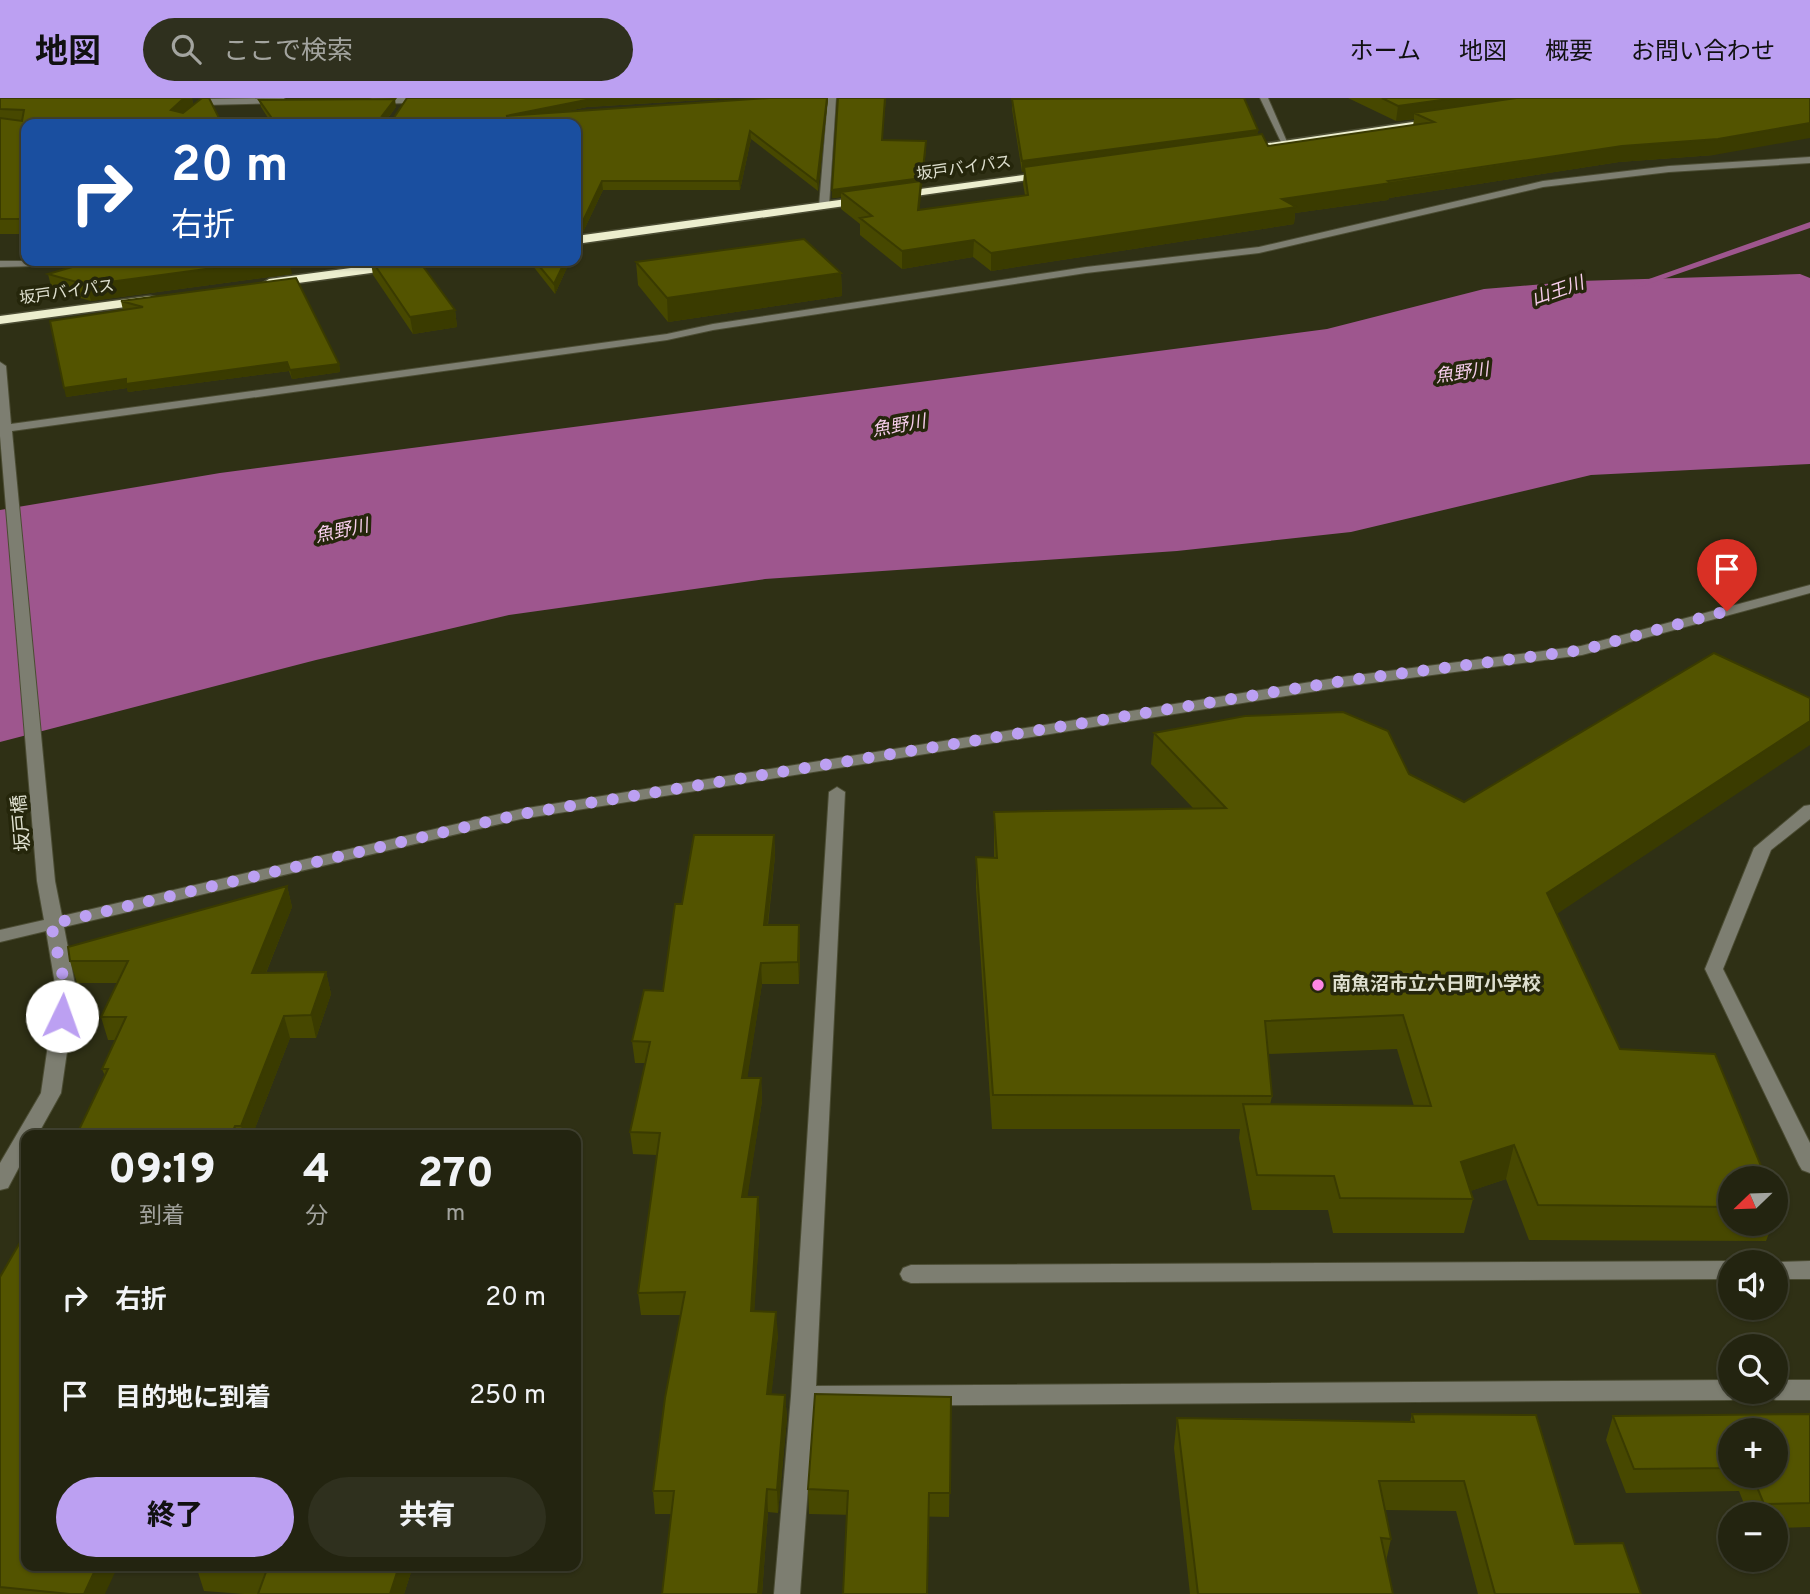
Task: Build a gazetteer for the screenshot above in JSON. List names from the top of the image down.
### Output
{
  "streets": {
    "highway": ["坂戸バイパス"],
    "street": ["坂戸橋"]
  },
  "water": ["山王川", "魚野川"],
  "places": ["南魚沼市立六日町小学校"],
  "north": "bottom left",
  "page": {
    "header": "地図",
    "search": "ここで検索",
    "nav": [
      "ホーム",
      "地図",
      "概要",
      "お問い合わせ"
    ],
    "turn": ["20 m", "右折"],
    "eta": [
      "09:19",
      "到着",
      "4",
      "分",
      "270",
      "m"
    ],
    "map_buttons": ["+", "−"],
    "list": [
      {
        "name": "右折",
        "value": "20 m"
      },
      {
        "name": "目的地に到着",
        "value": "250 m"
      }
    ],
    "buttons": ["終了", "共有"]
  }
}
